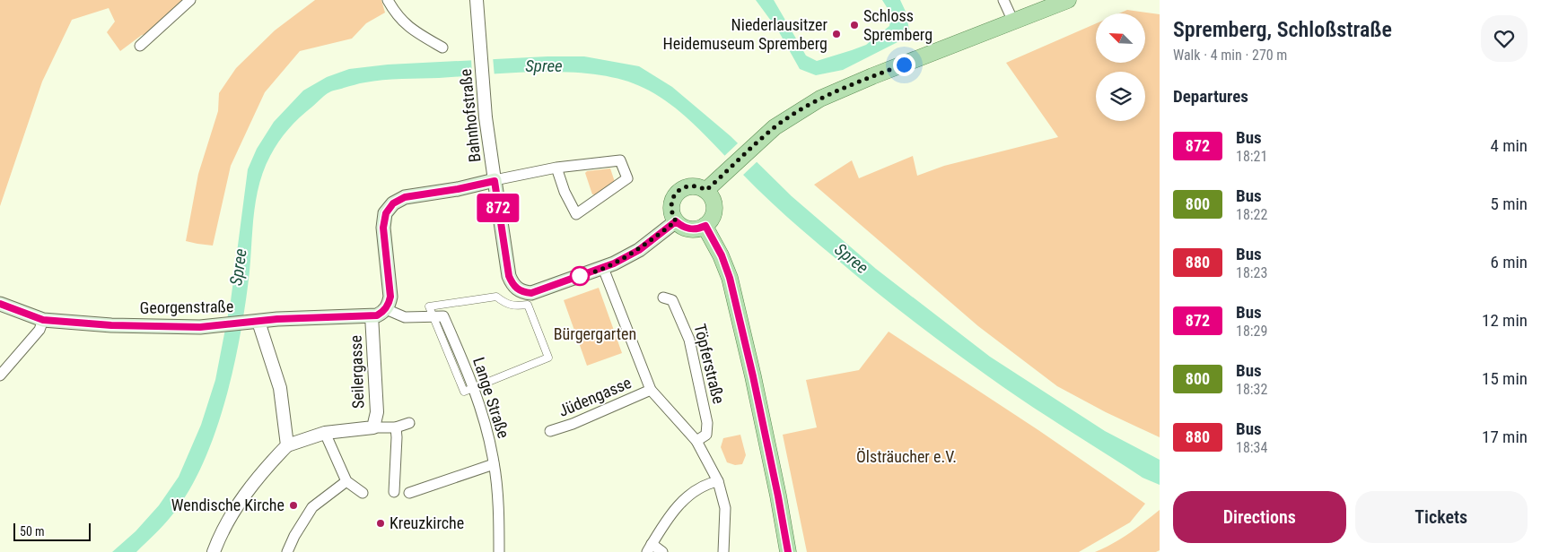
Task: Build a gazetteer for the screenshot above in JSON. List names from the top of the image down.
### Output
{
  "streets": {
    "main road": ["Bahnhofstraße", "Georgenstraße"],
    "street": [
      "Töpferstraße",
      "Seilergasse",
      "Jüdengasse",
      "Lange Straße"
    ]
  },
  "crossings": [
    ["Georgenstraße", "Seilergasse"]
  ],
  "water": ["Spree"],
  "parks": ["Bürgergarten", "Ölsträucher e.V."],
  "places": [
    "Schloss Spremberg",
    "Niederlausitzer Heidemuseum Spremberg",
    "Wendische Kirche",
    "Kreuzkirche"
  ],
  "lines": ["bus line 872"],
  "scale_bar": "50 m",
  "north": "top left",
  "page": {
    "on_map": "872",
    "heading": [
      ["Spremberg, Schloßstraße", "Walk · 4 min · 270 m"],
      "Departures"
    ],
    "list": [
      {
        "mark": "872",
        "name": "Bus",
        "note": "18:21",
        "value": "4 min"
      },
      {
        "mark": "800",
        "name": "Bus",
        "note": "18:22",
        "value": "5 min"
      },
      {
        "mark": "880",
        "name": "Bus",
        "note": "18:23",
        "value": "6 min"
      },
      {
        "mark": "872",
        "name": "Bus",
        "note": "18:29",
        "value": "12 min"
      },
      {
        "mark": "800",
        "name": "Bus",
        "note": "18:32",
        "value": "15 min"
      },
      {
        "mark": "880",
        "name": "Bus",
        "note": "18:34",
        "value": "17 min"
      }
    ],
    "buttons": ["Directions", "Tickets"],
    "scale": "50 m"
  }
}
